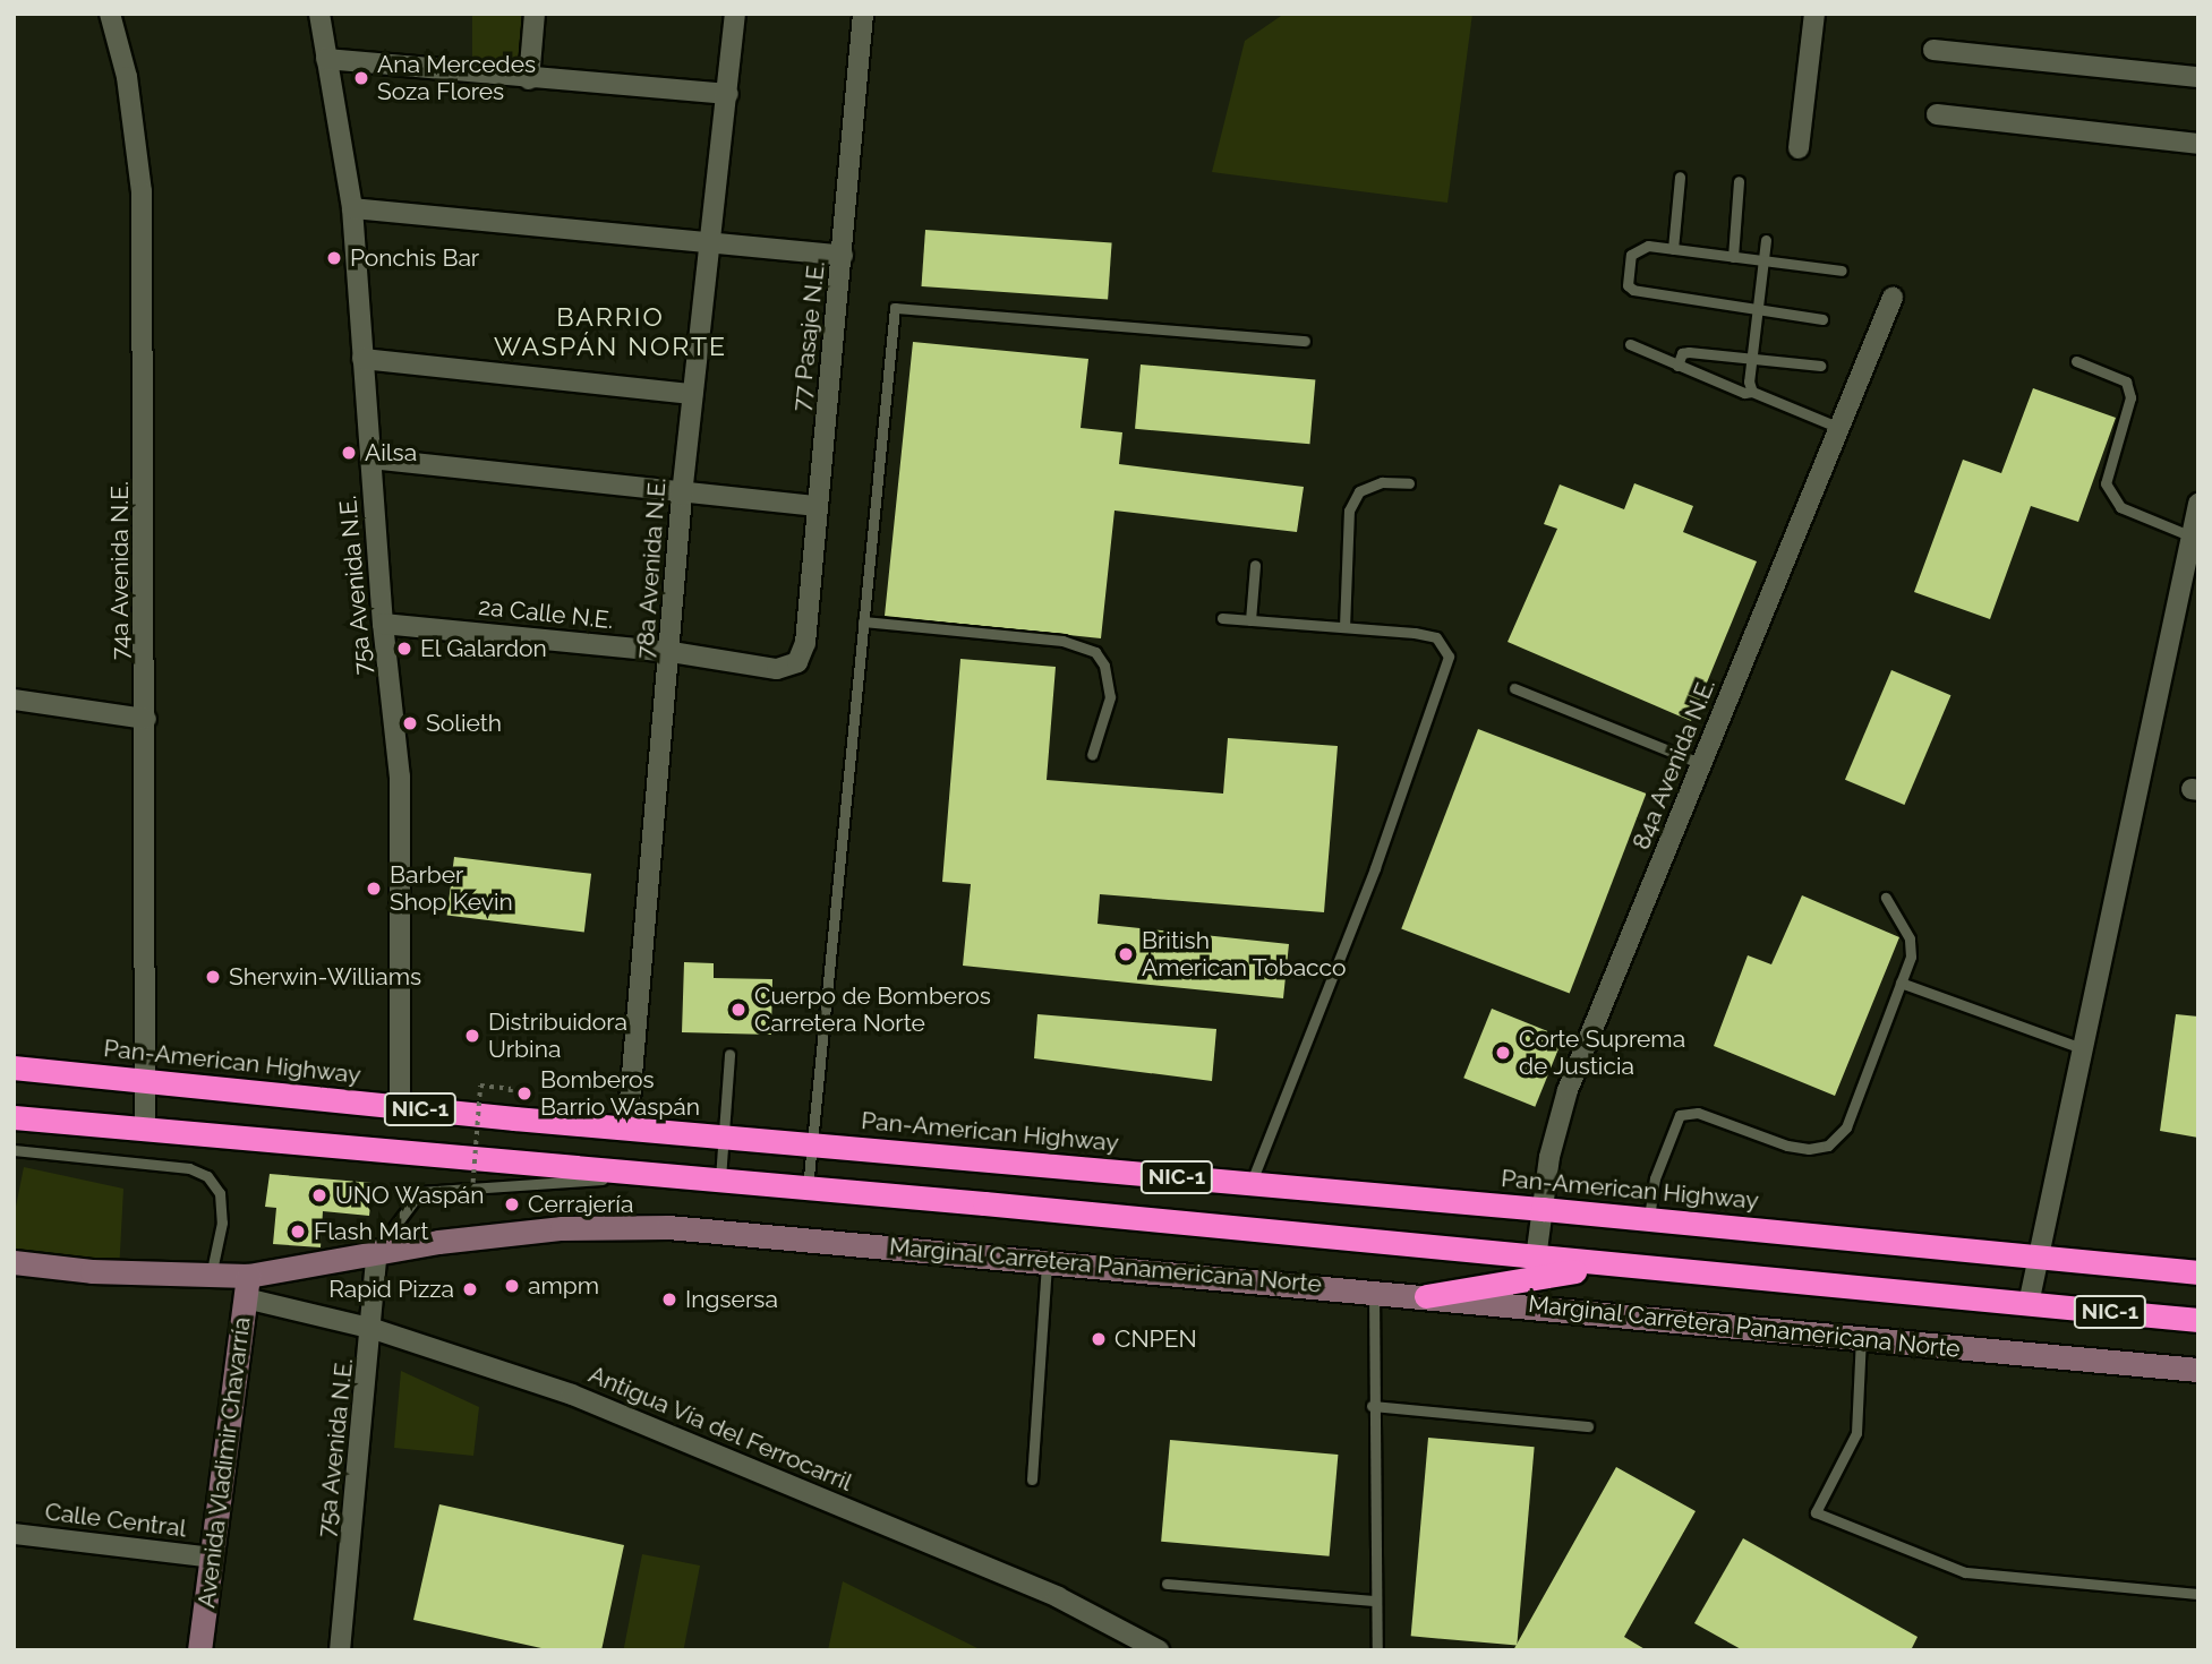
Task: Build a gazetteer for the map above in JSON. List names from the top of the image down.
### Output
{
  "streets": {
    "highway": ["Pan-American Highway", "NIC-1"],
    "street": [
      "77 Pasaje N.E.",
      "78a Avenida N.E.",
      "74a Avenida N.E.",
      "75a Avenida N.E.",
      "2a Calle N.E.",
      "84a Avenida N.E.",
      "Marginal Carretera Panamericana Norte",
      "Antigua Vía del Ferrocarril",
      "Avenida Vladimir Chavarría",
      "Calle Central"
    ]
  },
  "crossings": [
    ["77 Pasaje N.E.", "2a Calle N.E."],
    ["78a Avenida N.E.", "2a Calle N.E."],
    ["78a Avenida N.E.", "Pan-American Highway"],
    ["74a Avenida N.E.", "Pan-American Highway"],
    ["74a Avenida N.E.", "NIC-1"],
    ["75a Avenida N.E.", "2a Calle N.E."],
    ["75a Avenida N.E.", "Pan-American Highway"],
    ["75a Avenida N.E.", "Marginal Carretera Panamericana Norte"],
    ["75a Avenida N.E.", "Antigua Vía del Ferrocarril"],
    ["84a Avenida N.E.", "Pan-American Highway"],
    ["84a Avenida N.E.", "NIC-1"],
    ["Marginal Carretera Panamericana Norte", "Antigua Vía del Ferrocarril"],
    ["Marginal Carretera Panamericana Norte", "Avenida Vladimir Chavarría"],
    ["Antigua Vía del Ferrocarril", "Avenida Vladimir Chavarría"],
    ["Avenida Vladimir Chavarría", "Calle Central"]
  ],
  "districts": ["BARRIO WASPÁN NORTE"],
  "places": [
    "Ana Mercedes Soza Flores",
    "Ponchis Bar",
    "Ailsa",
    "El Galardon",
    "Solieth",
    "Barber Shop Kevin",
    "British American Tobacco",
    "Sherwin-Williams",
    "Cuerpo de Bomberos Carretera Norte",
    "Distribuidora Urbina",
    "Corte Suprema de Justicia",
    "Bomberos Barrio Waspán",
    "UNO Waspán",
    "Cerrajería",
    "Flash Mart",
    "ampm",
    "Rapid Pizza",
    "Ingsersa",
    "CNPEN"
  ]
}
